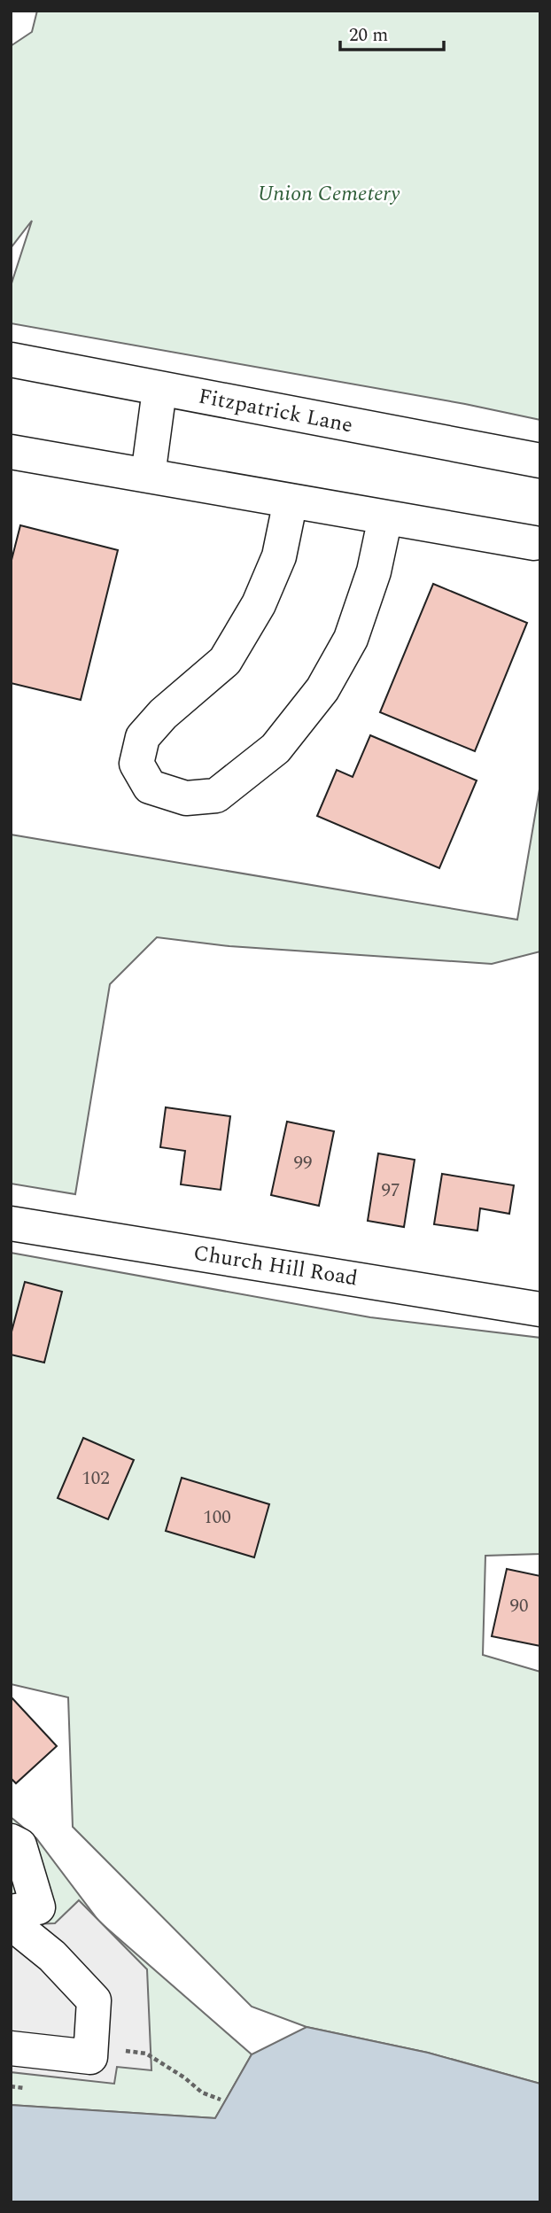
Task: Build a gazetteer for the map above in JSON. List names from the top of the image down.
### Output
{
  "streets": {
    "street": ["Fitzpatrick Lane", "Church Hill Road"]
  },
  "parks": ["Union Cemetery"],
  "house_numbers": [
    "99",
    "97",
    "102",
    "100",
    "90"
  ],
  "scale_bar": "20 m"
}
